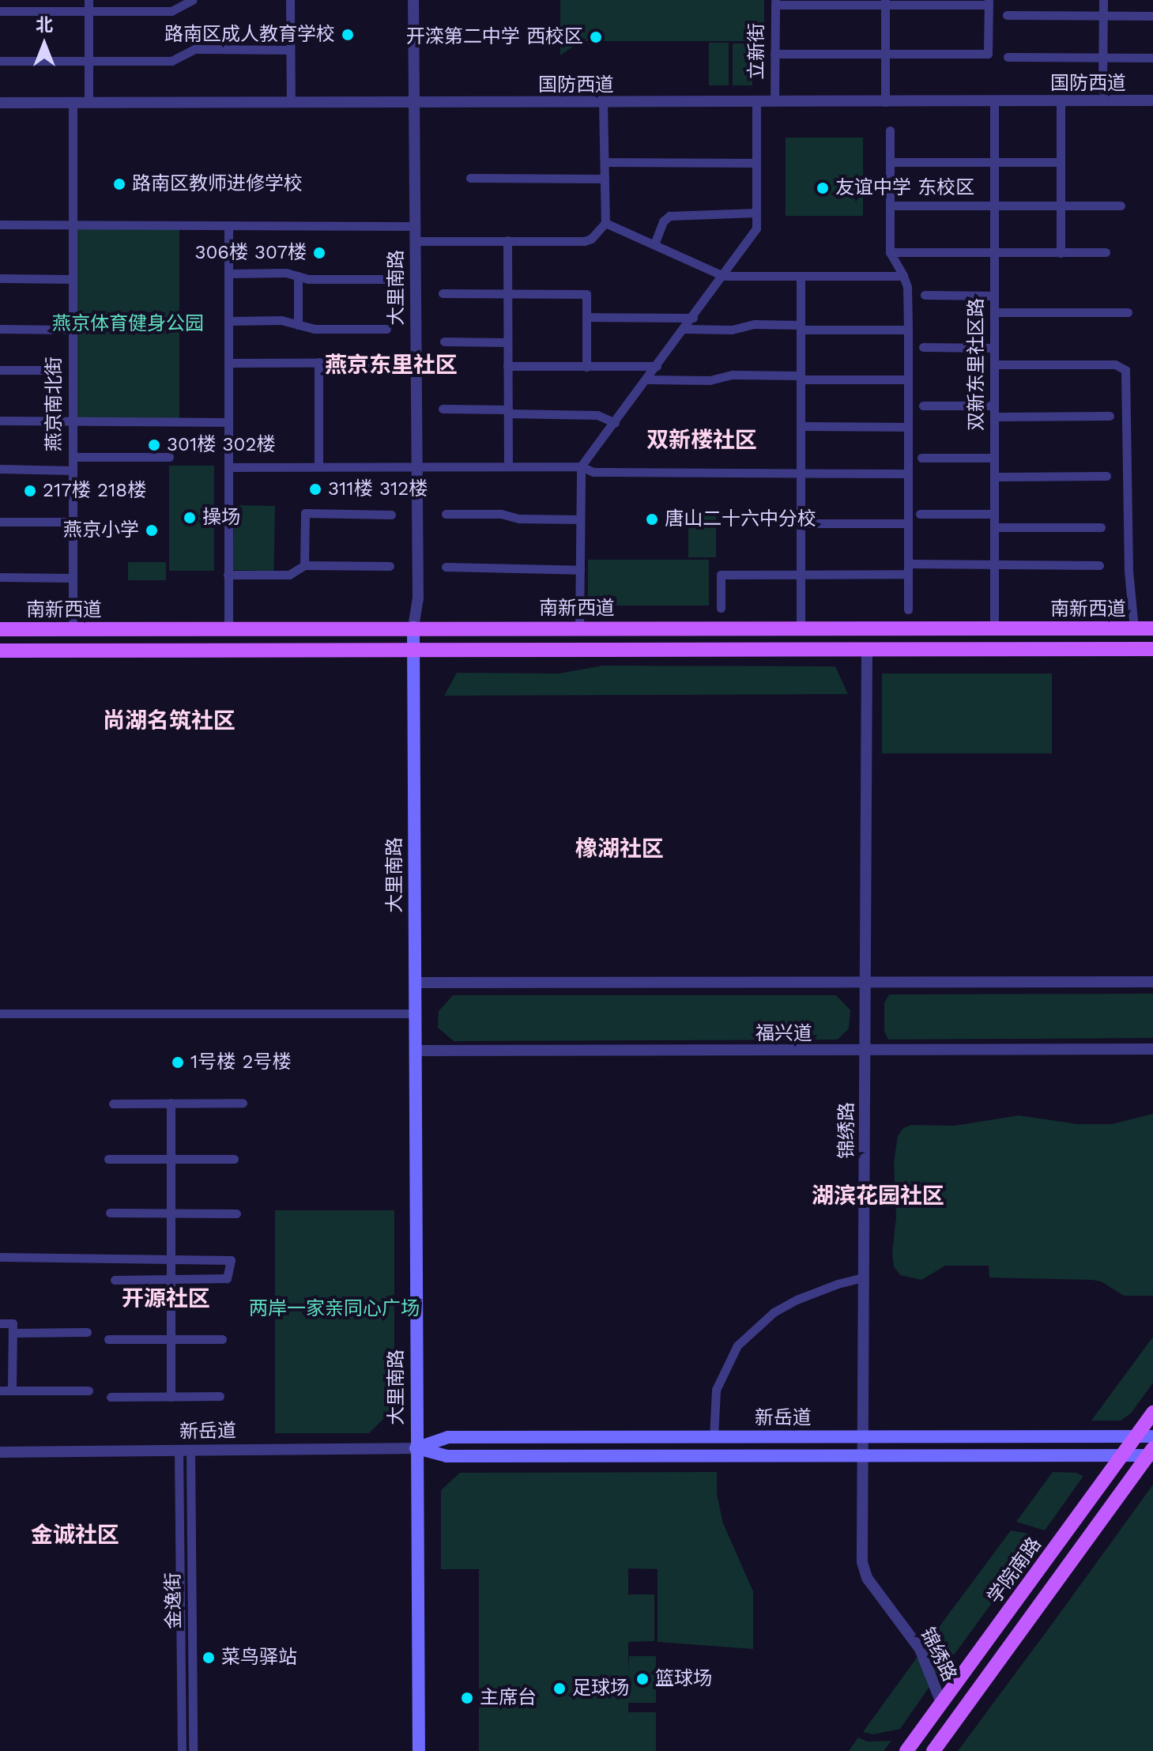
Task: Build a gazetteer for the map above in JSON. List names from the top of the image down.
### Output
{
  "streets": {
    "main road": [
      "大里南路",
      "南新西道",
      "新岳道",
      "学院南路"
    ],
    "street": [
      "立新街",
      "国防西道",
      "双新东里社区路",
      "燕京南北街",
      "福兴道",
      "锦绣路",
      "金逸街"
    ]
  },
  "crossings": [
    ["立新街", "国防西道"],
    ["国防西道", "大里南路"],
    ["国防西道", "双新东里社区路"],
    ["国防西道", "燕京南北街"],
    ["大里南路", "南新西道"],
    ["大里南路", "福兴道"],
    ["大里南路", "新岳道"],
    ["双新东里社区路", "南新西道"],
    ["燕京南北街", "南新西道"],
    ["南新西道", "锦绣路"],
    ["福兴道", "锦绣路"],
    ["锦绣路", "新岳道"],
    ["锦绣路", "学院南路"],
    ["新岳道", "学院南路"],
    ["新岳道", "金逸街"]
  ],
  "districts": [
    "燕京东里社区",
    "双新楼社区",
    "尚湖名筑社区",
    "橡湖社区",
    "湖滨花园社区",
    "开源社区",
    "金诚社区"
  ],
  "parks": ["燕京体育健身公园", "两岸一家亲同心广场"],
  "places": [
    "路南区成人教育学校",
    "开滦第二中学 西校区",
    "路南区教师进修学校",
    "友谊中学 东校区",
    "306楼 307楼",
    "301楼 302楼",
    "311楼 312楼",
    "217楼 218楼",
    "操场",
    "唐山二十六中分校",
    "燕京小学",
    "1号楼 2号楼",
    "菜鸟驿站",
    "篮球场",
    "足球场",
    "主席台"
  ],
  "north": "top"
}
